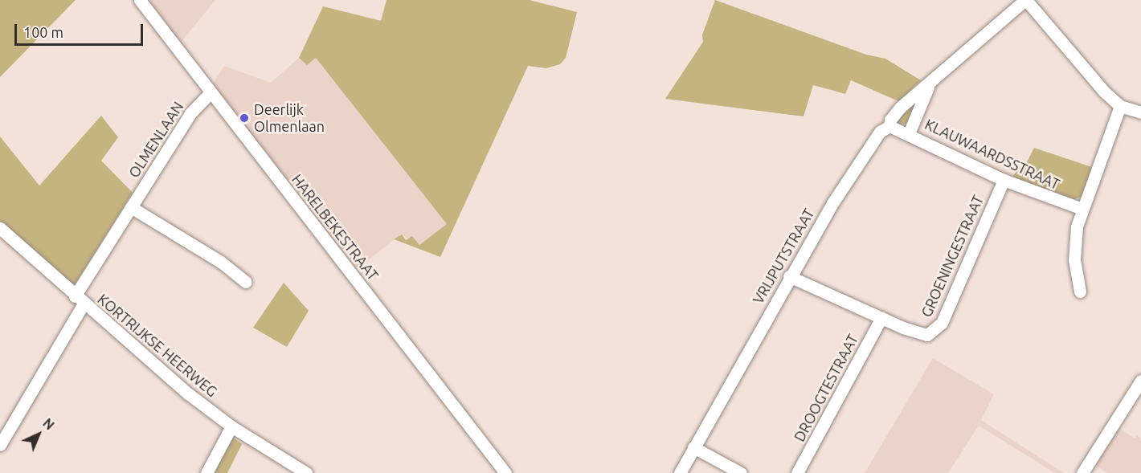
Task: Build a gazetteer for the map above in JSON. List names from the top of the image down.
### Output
{
  "streets": {
    "street": [
      "OLMENLAAN",
      "KLAUWAARDSSTRAAT",
      "HARELBEKESTRAAT",
      "VRIJPUTSTRAAT",
      "GROENINGESTRAAT",
      "KORTRIJKSE HEERWEG",
      "DROOGTESTRAAT"
    ]
  },
  "crossings": [
    ["OLMENLAAN", "HARELBEKESTRAAT"],
    ["OLMENLAAN", "KORTRIJKSE HEERWEG"],
    ["KLAUWAARDSSTRAAT", "VRIJPUTSTRAAT"],
    ["KLAUWAARDSSTRAAT", "GROENINGESTRAAT"],
    ["VRIJPUTSTRAAT", "GROENINGESTRAAT"],
    ["GROENINGESTRAAT", "DROOGTESTRAAT"]
  ],
  "places": ["Deerlijk Olmenlaan"],
  "scale_bar": "100 m",
  "north": "top right"
}
